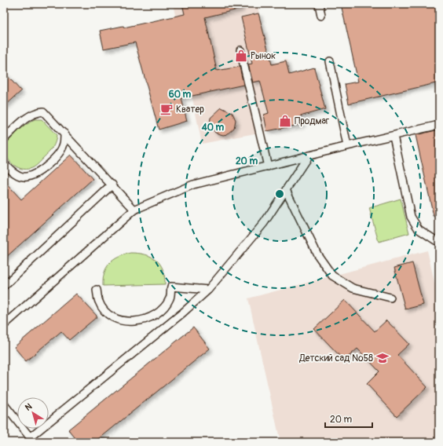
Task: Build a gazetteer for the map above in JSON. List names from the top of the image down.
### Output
{
  "places": {
    "shop": ["Рынок", "Продмаг"],
    "cafe": ["Кватер"],
    "school or university": ["Детский сад №58"]
  },
  "scale_bar": "20 m",
  "north": "top left",
  "rings": ["60 m", "40 m", "20 m"]
}
